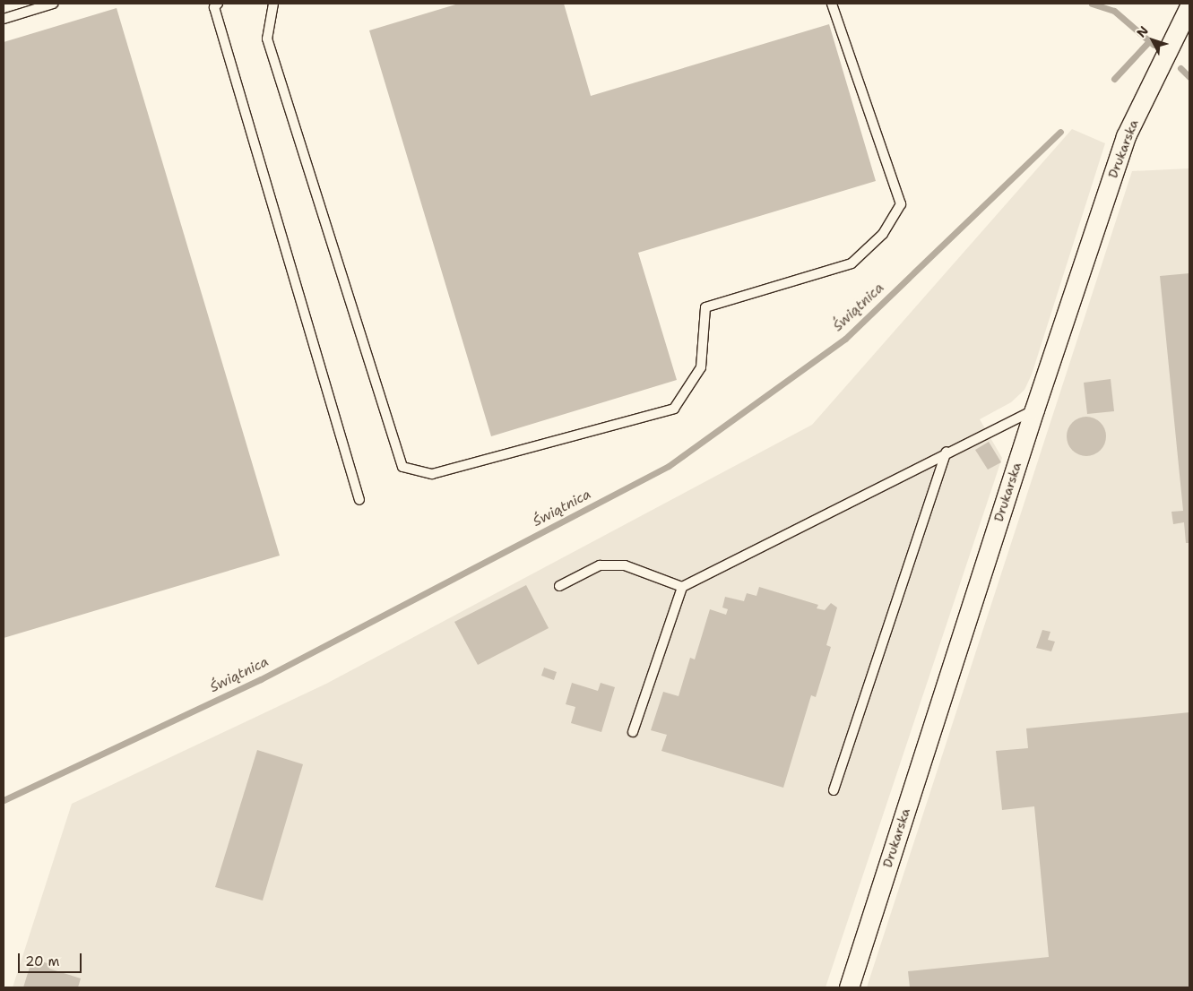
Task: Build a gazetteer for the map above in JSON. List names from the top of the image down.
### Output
{
  "streets": {
    "street": ["Drukarska"]
  },
  "water": ["Świątnica"],
  "scale_bar": "20 m",
  "north": "top left"
}
